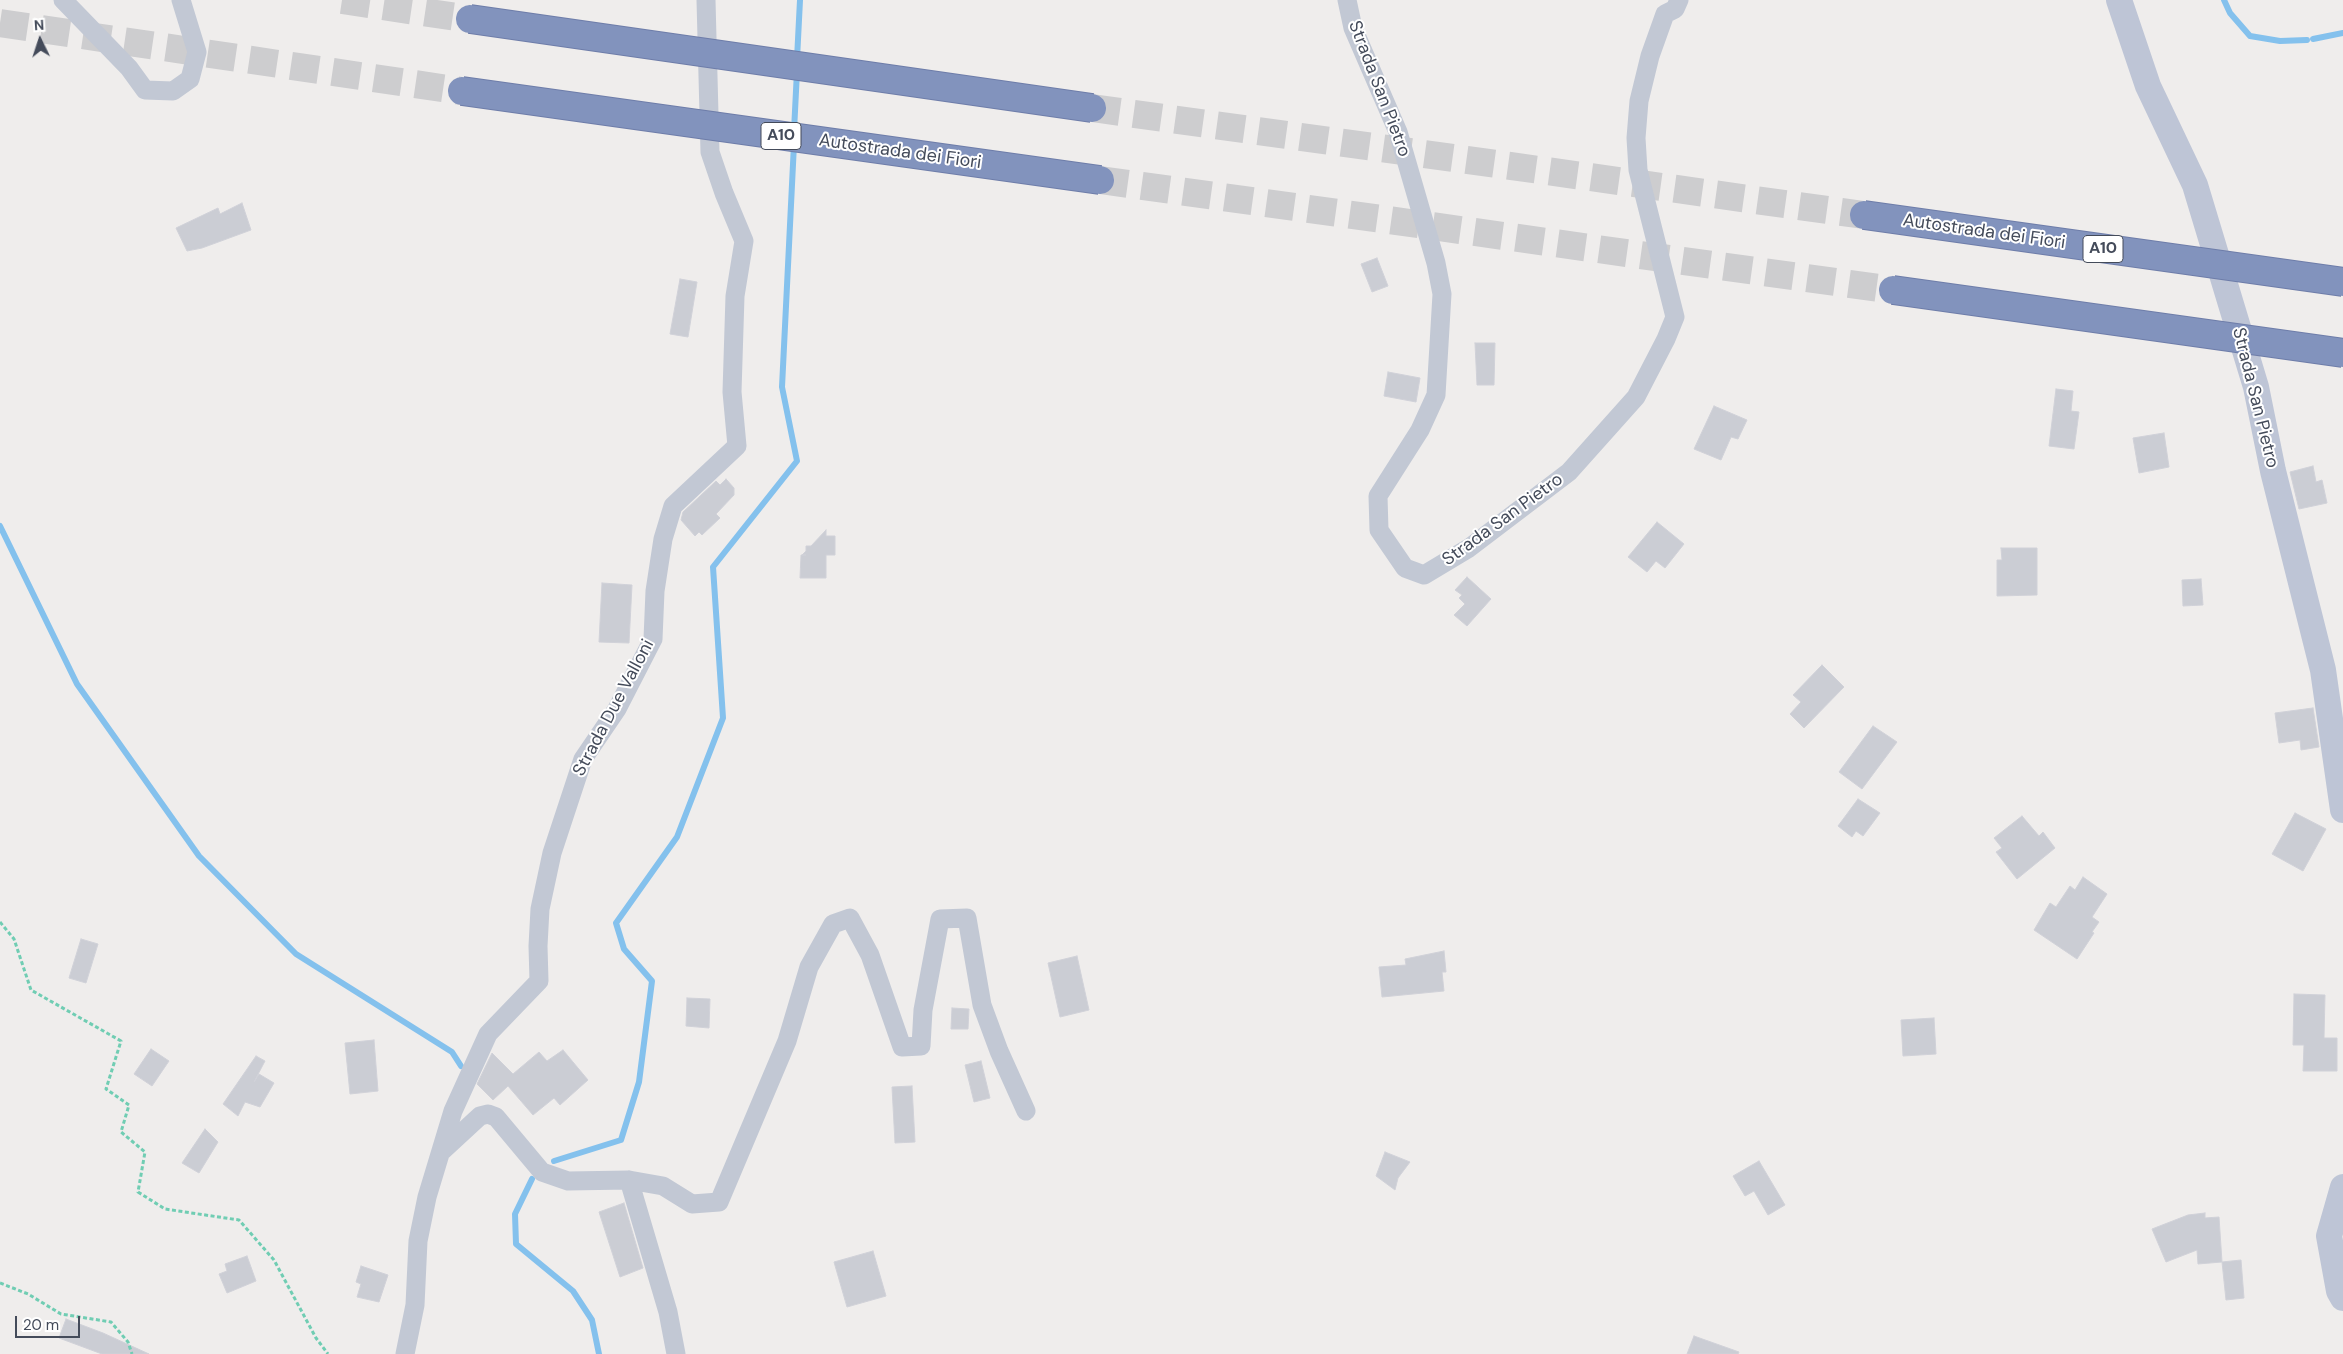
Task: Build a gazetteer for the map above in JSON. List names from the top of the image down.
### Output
{
  "streets": {
    "highway": ["A10", "Autostrada dei Fiori"],
    "street": ["Strada San Pietro", "Strada Due Valloni"]
  },
  "scale_bar": "20 m",
  "north": "top"
}
